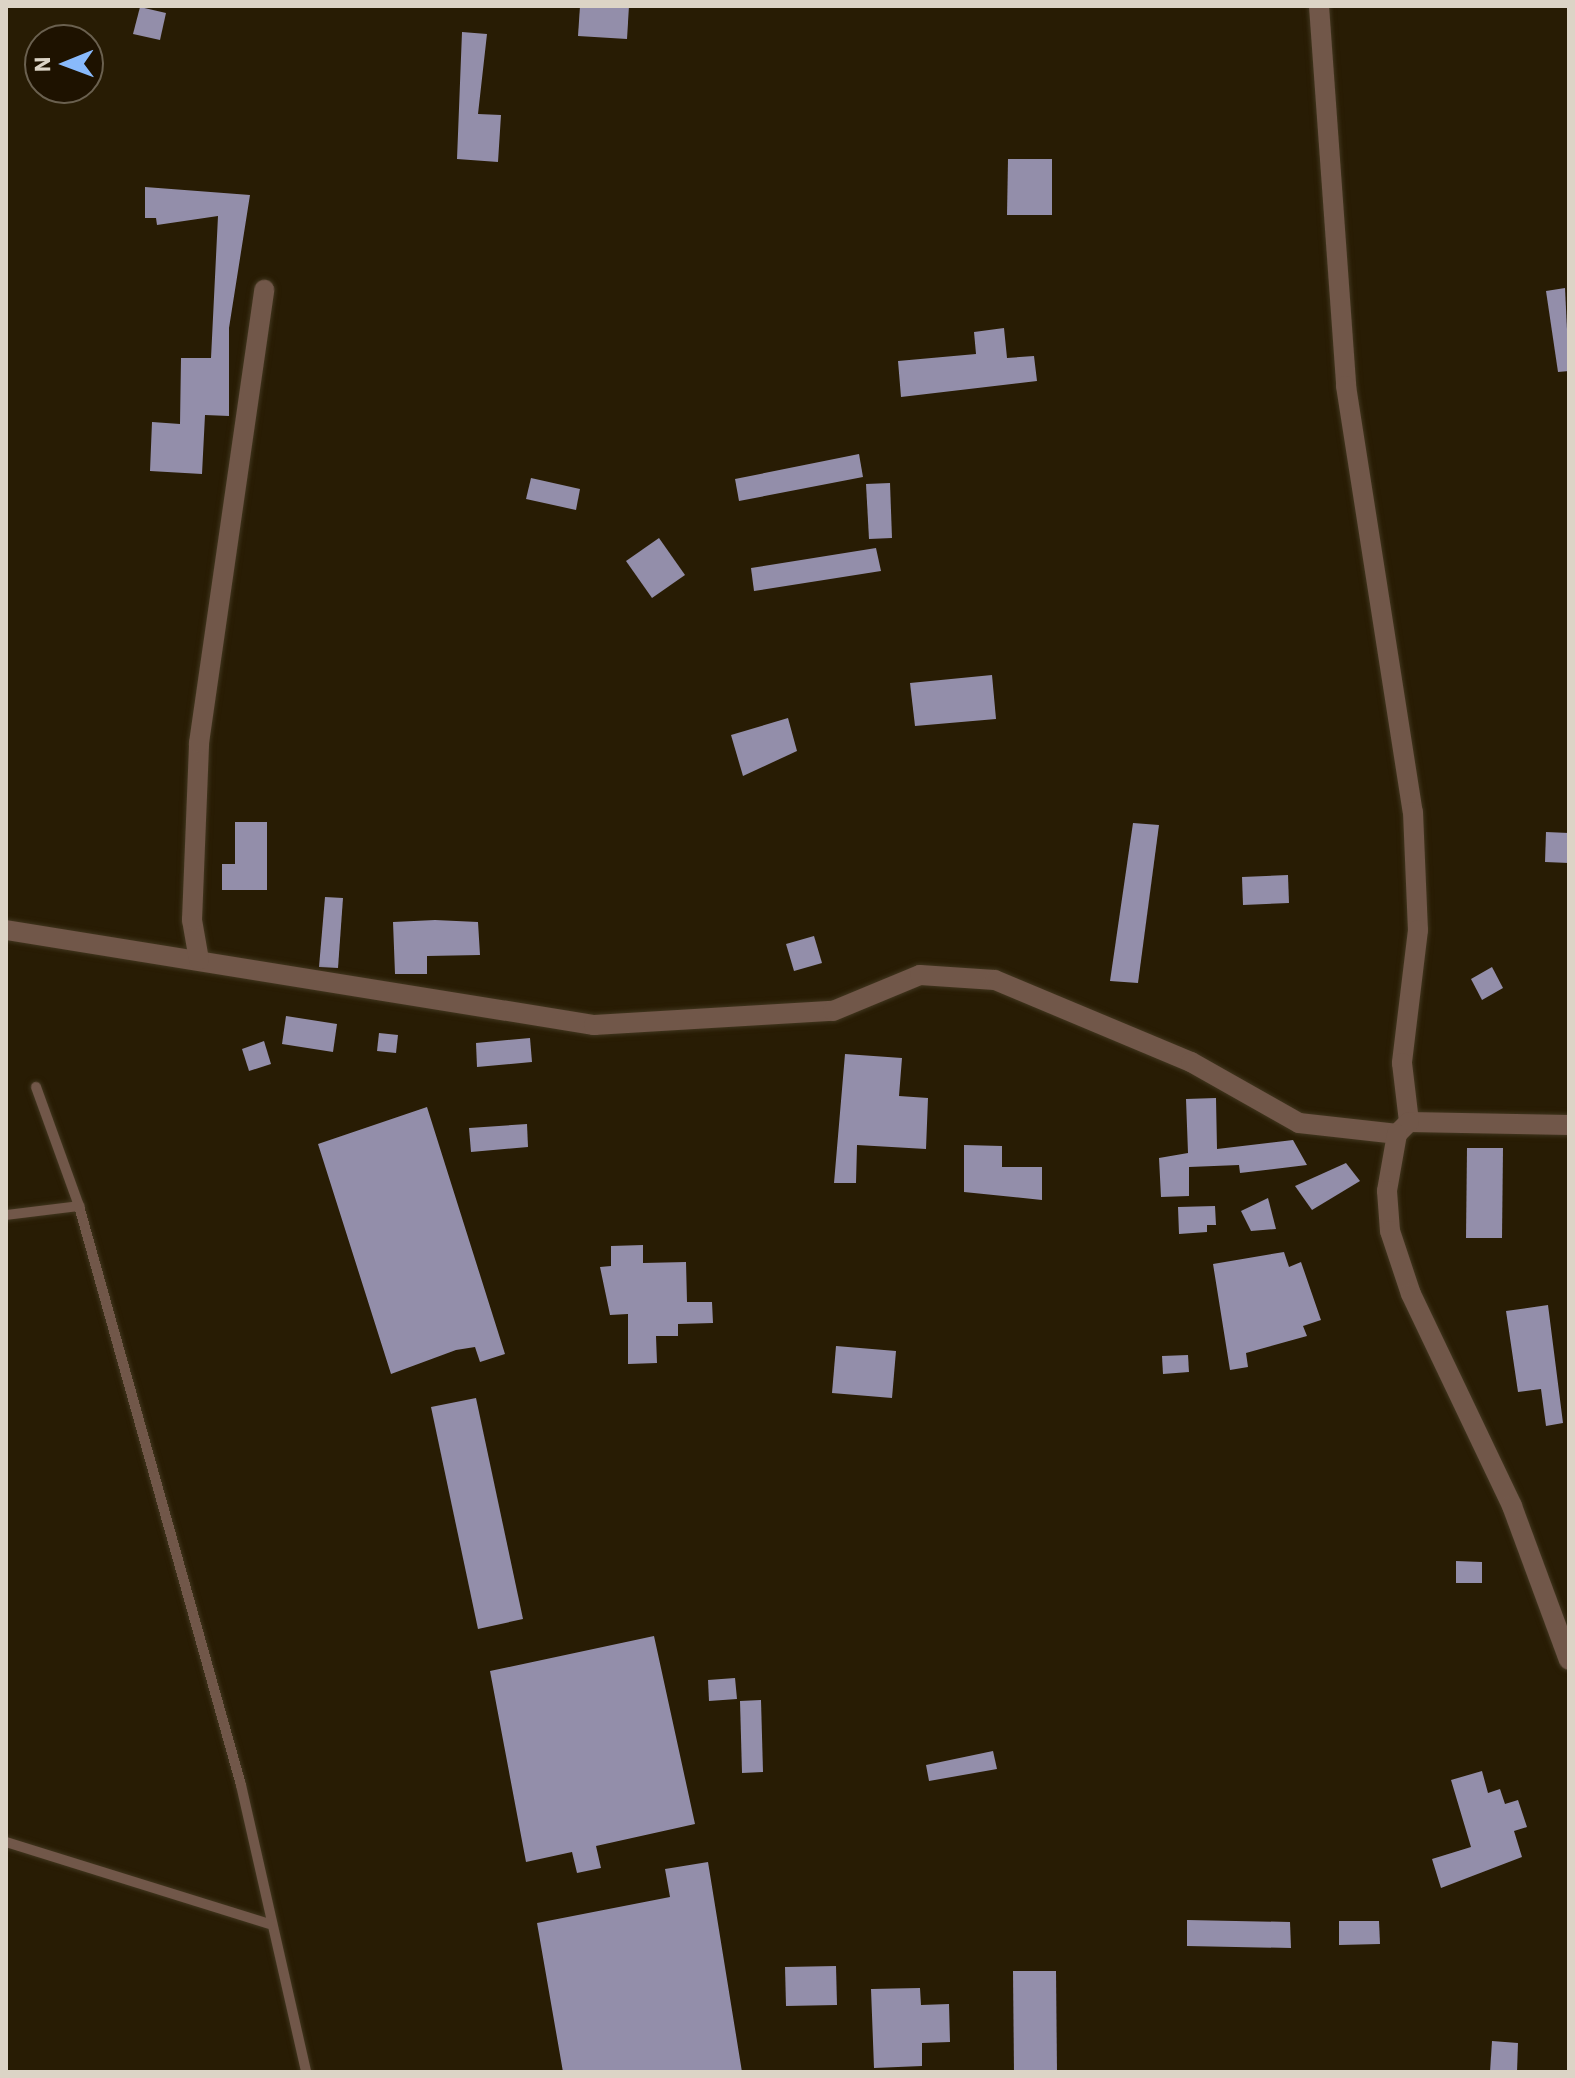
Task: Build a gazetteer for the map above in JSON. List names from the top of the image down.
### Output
{
  "north": "left"
}
